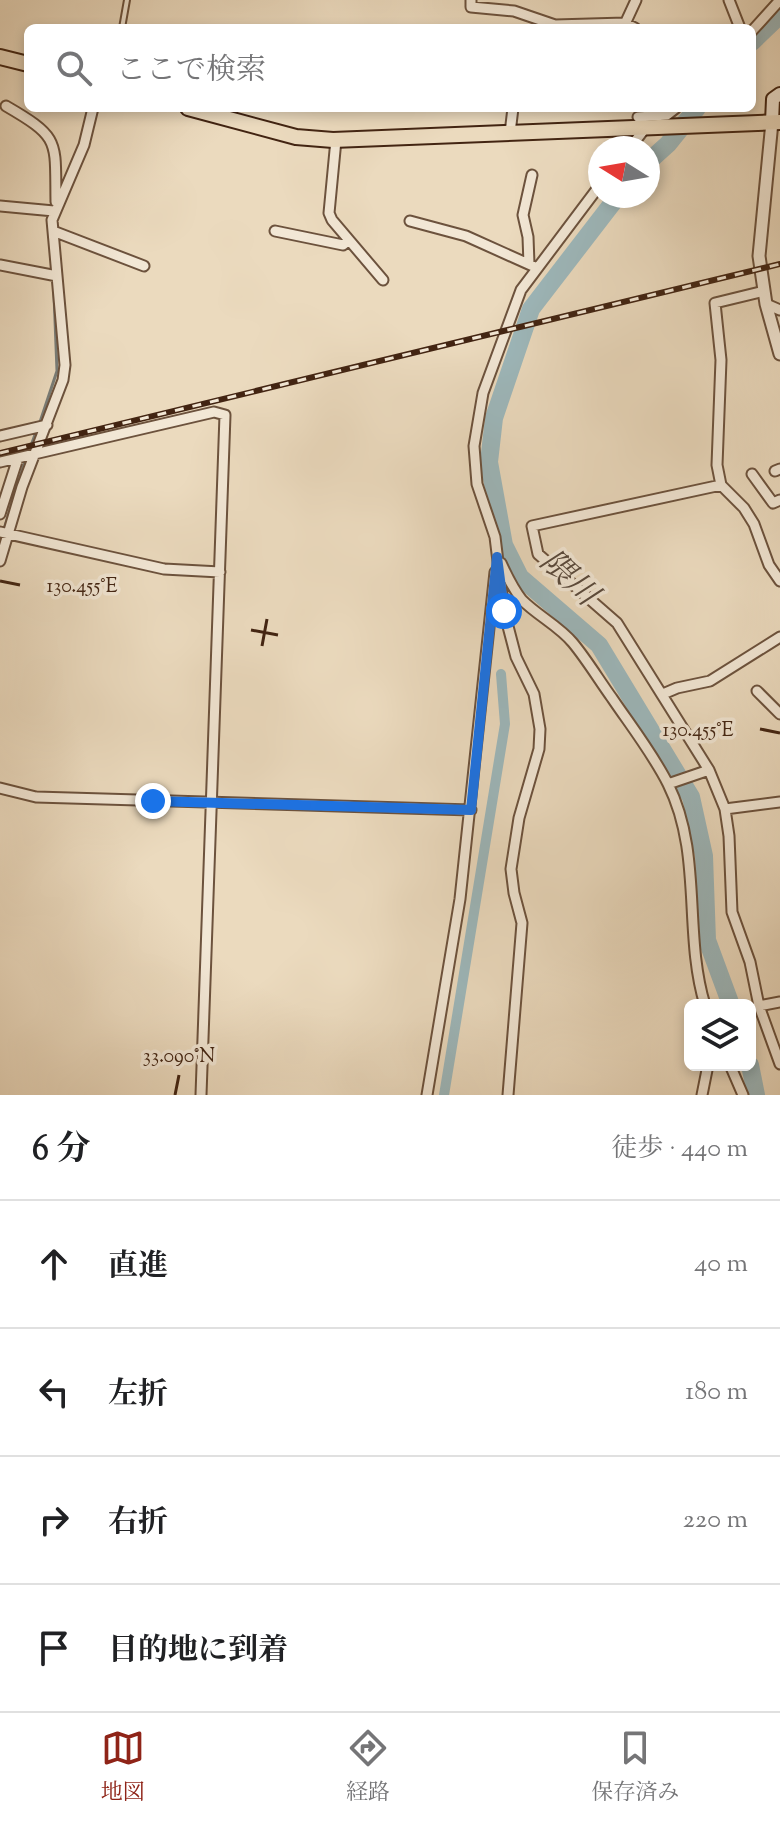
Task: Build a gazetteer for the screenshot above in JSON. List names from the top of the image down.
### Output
{
  "water": ["隈川"],
  "north": "left",
  "page": {
    "search": "ここで検索",
    "heading": ["6 分", "徒歩 · 440 m"],
    "list": [
      ["直進", "40 m"],
      ["左折", "180 m"],
      ["右折", "220 m"],
      "目的地に到着"
    ],
    "nav": ["地図", "経路", "保存済み"]
  },
  "coordinates": ["130.455°E", "33.090°N"]
}
